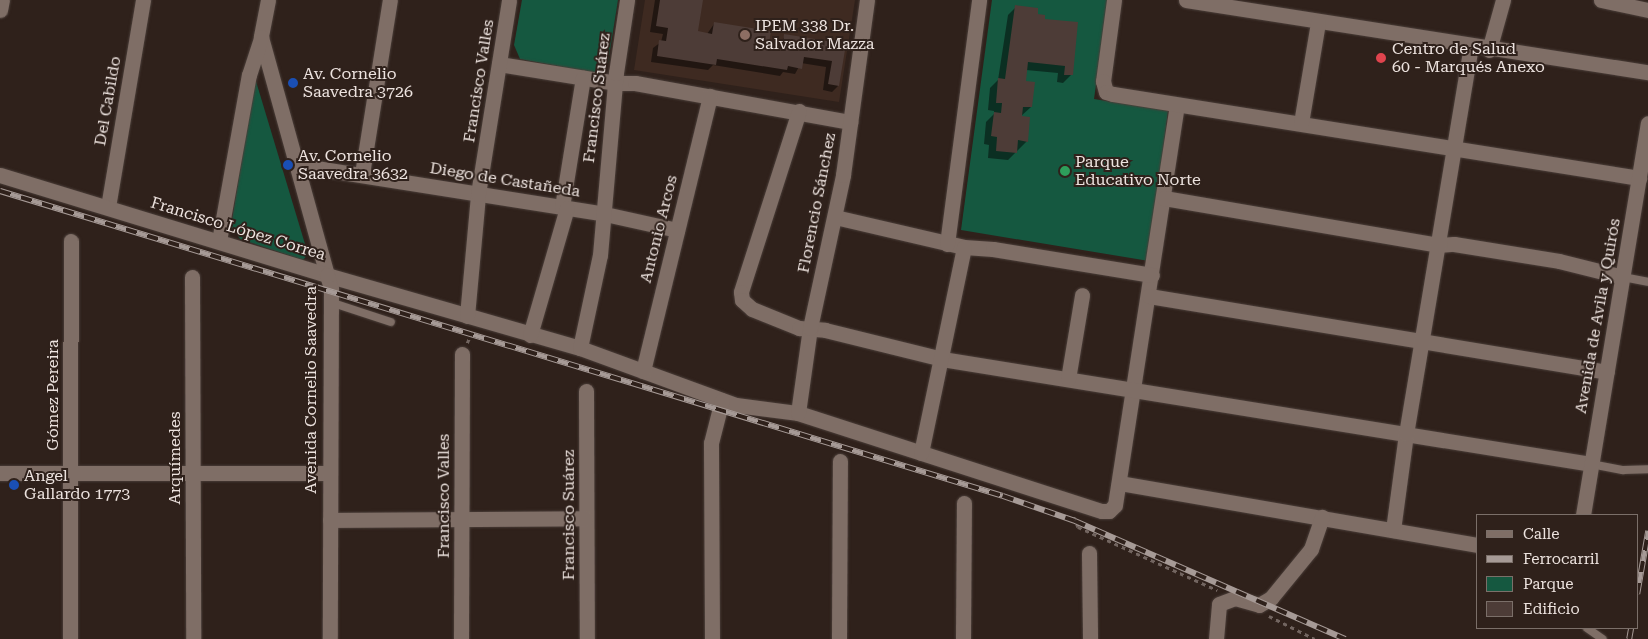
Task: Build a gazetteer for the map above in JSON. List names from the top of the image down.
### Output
{
  "streets": {
    "street": [
      "Francisco Valles",
      "Francisco Suárez",
      "Del Cabildo",
      "Diego de Castañeda",
      "Florencio Sánchez",
      "Francisco López Correa",
      "Antonio Arcos",
      "Avenida de Avila y Quirós",
      "Avenida Cornelio Saavedra",
      "Gómez Pereira",
      "Arquímedes"
    ]
  },
  "crossings": [
    ["Francisco Valles", "Diego de Castañeda"],
    ["Francisco Valles", "Francisco López Correa"],
    ["Francisco Suárez", "Diego de Castañeda"],
    ["Francisco Suárez", "Francisco López Correa"],
    ["Del Cabildo", "Francisco López Correa"],
    ["Diego de Castañeda", "Antonio Arcos"],
    ["Diego de Castañeda", "Avenida Cornelio Saavedra"],
    ["Florencio Sánchez", "Francisco López Correa"],
    ["Francisco López Correa", "Antonio Arcos"],
    ["Francisco López Correa", "Avenida Cornelio Saavedra"]
  ],
  "places": [
    "IPEM 338 Dr. Salvador Mazza",
    "Centro de Salud 60 - Marqués Anexo",
    "Av. Cornelio Saavedra 3726",
    "Av. Cornelio Saavedra 3632",
    "Parque Educativo Norte",
    "Angel Gallardo 1773"
  ],
  "legend": [
    "Calle",
    "Ferrocarril",
    "Parque",
    "Edificio"
  ]
}
